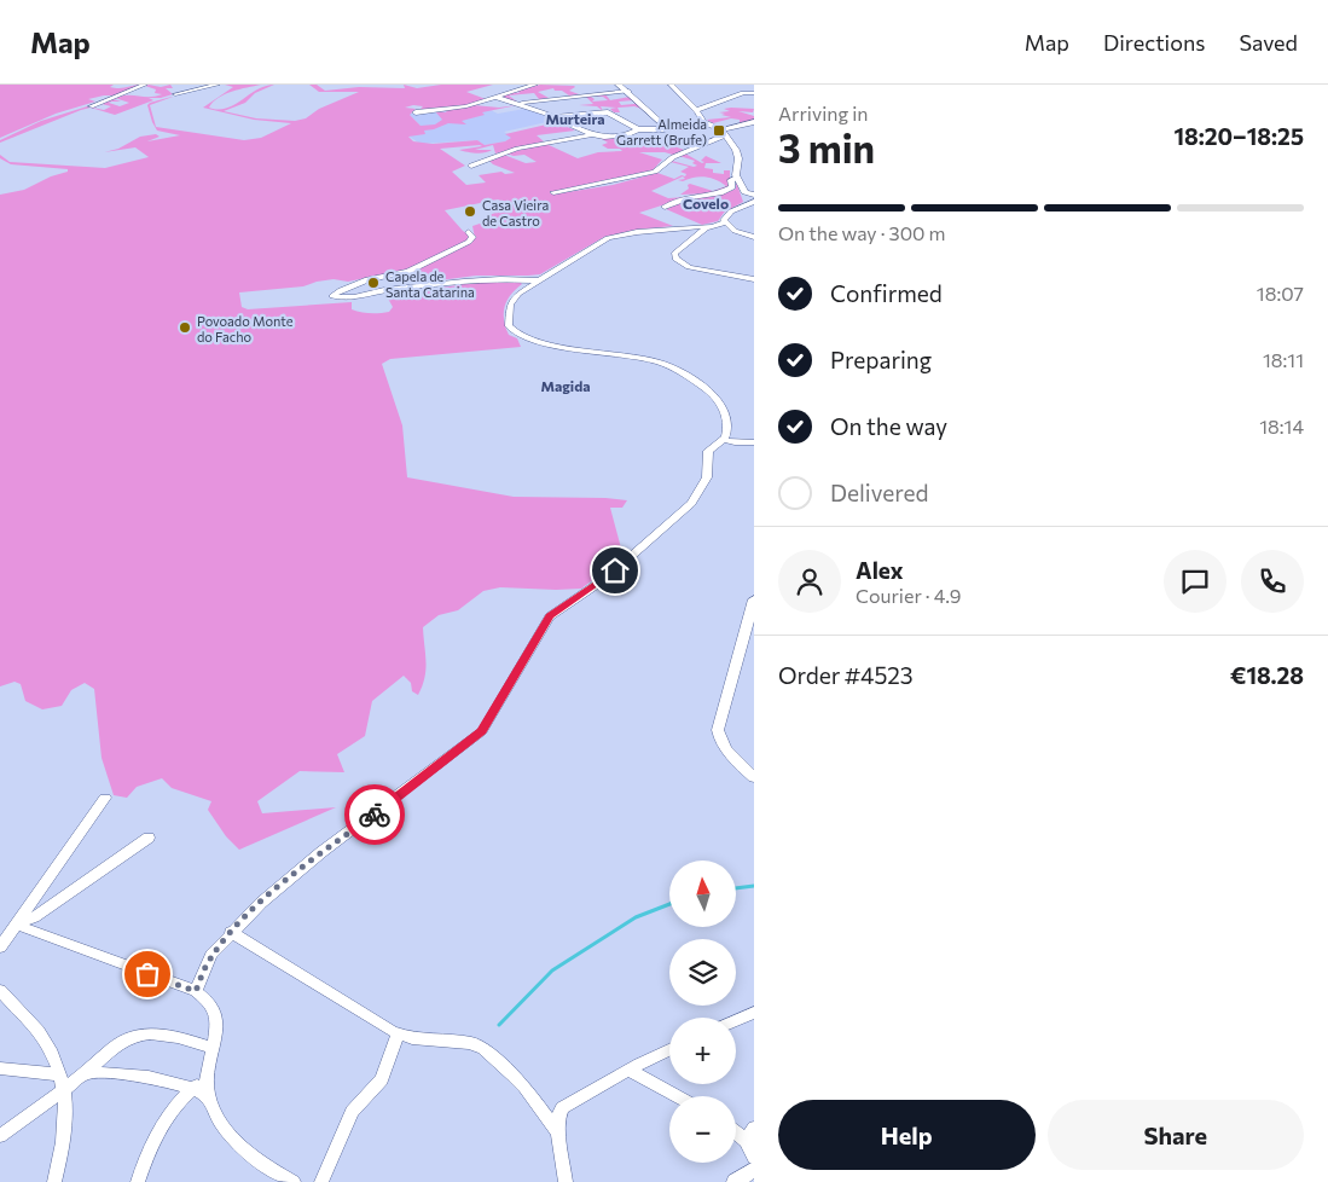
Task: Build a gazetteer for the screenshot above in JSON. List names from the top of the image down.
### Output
{
  "districts": ["Murteira", "Covelo", "Magida"],
  "places": {
    "transit": ["Almeida Garrett (Brufe)"],
    "other": ["Casa Vieira de Castro", "Capela de Santa Catarina", "Povoado Monte do Facho"]
  },
  "north": "top",
  "page": {
    "header": "Map",
    "nav": ["Map", "Directions", "Saved"],
    "heading": ["3 min", "Arriving in", "18:20–18:25"],
    "panel": [
      "Alex",
      "Courier · 4.9",
      "Order #4523",
      "€18.28"
    ],
    "bar": "On the way · 300 m",
    "list": [
      ["Confirmed", "18:07"],
      ["Preparing", "18:11"],
      ["On the way", "18:14"],
      "Delivered"
    ],
    "map_buttons": ["+", "−"],
    "buttons": ["Help", "Share"]
  }
}
